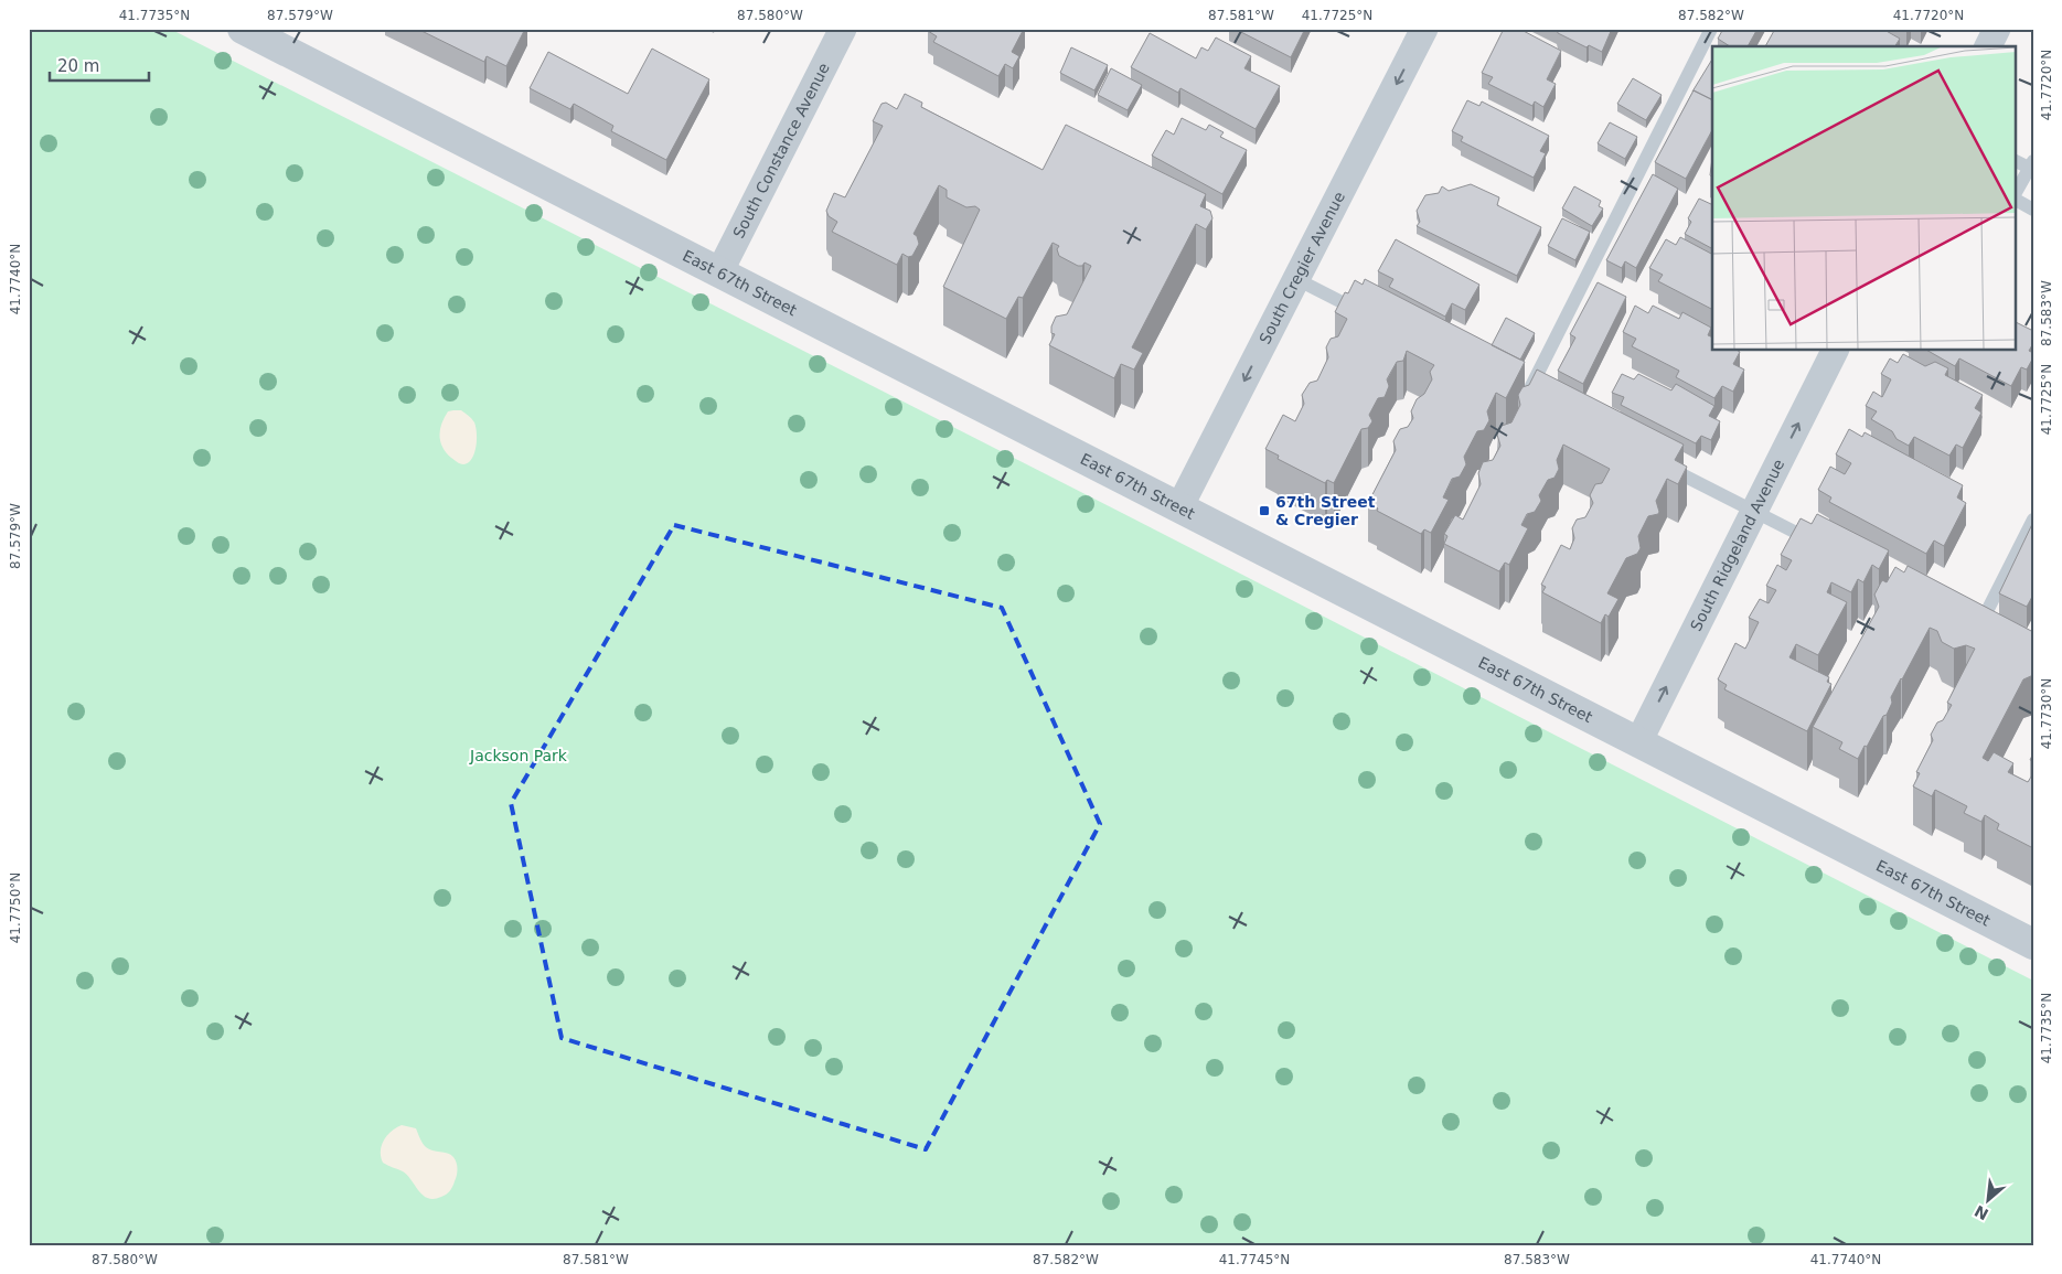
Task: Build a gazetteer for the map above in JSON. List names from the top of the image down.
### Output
{
  "streets": {
    "street": [
      "South Constance Avenue",
      "South Cregier Avenue",
      "East 67th Street",
      "South Ridgeland Avenue"
    ]
  },
  "crossings": [
    ["South Constance Avenue", "East 67th Street"],
    ["South Cregier Avenue", "East 67th Street"],
    ["East 67th Street", "South Ridgeland Avenue"]
  ],
  "one_way": ["South Cregier Avenue", "South Ridgeland Avenue"],
  "parks": ["Jackson Park"],
  "places": {
    "transit": ["67th Street & Cregier"]
  },
  "scale_bar": "20 m",
  "north": "bottom left",
  "coordinates": [
    "41.7735°N",
    "87.579°W",
    "87.580°W",
    "87.581°W",
    "41.7725°N",
    "87.582°W",
    "41.7720°N",
    "41.7740°N",
    "87.583°W",
    "41.7730°N",
    "41.7750°N",
    "41.7745°N"
  ]
}
